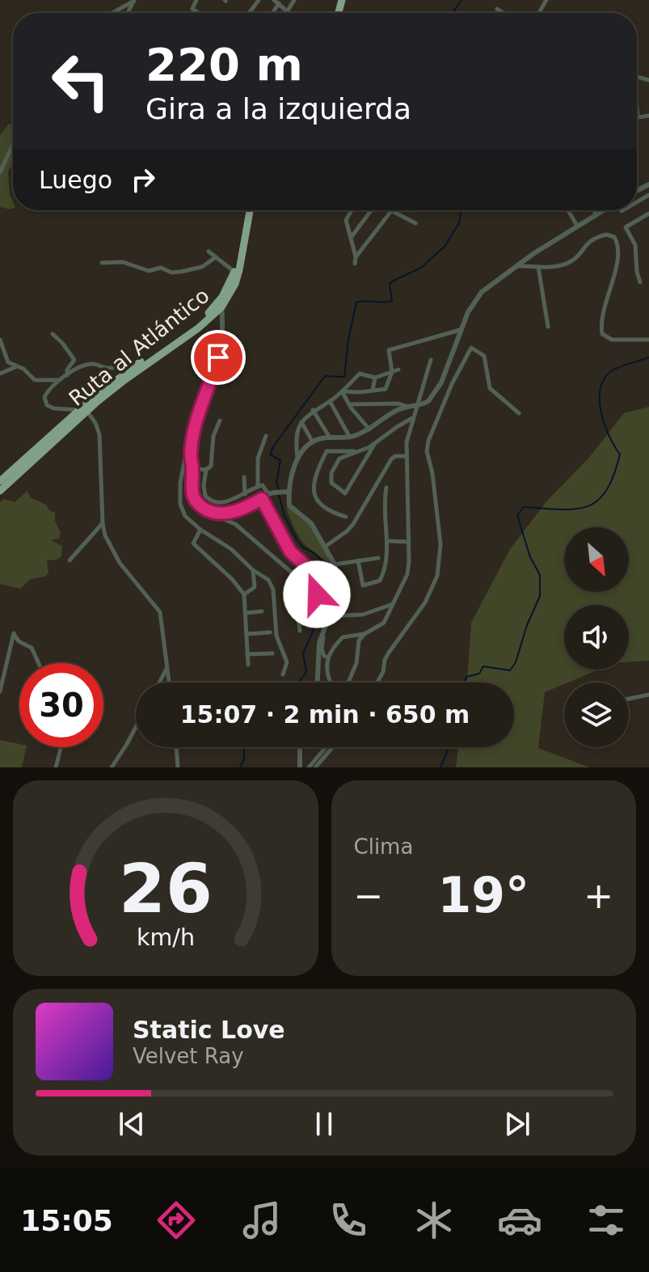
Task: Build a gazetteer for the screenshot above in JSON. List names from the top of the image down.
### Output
{
  "streets": {
    "highway": ["Ruta al Atlántico"]
  },
  "north": "bottom right",
  "page": {
    "turn": ["220 m", "Gira a la izquierda"],
    "then": "Luego",
    "limit": "30",
    "trip": "15:07 · 2 min · 650 m",
    "tile": "Clima",
    "heat": ["−", "19°", "+"],
    "song": ["Static Love", "Velvet Ray"],
    "tabs": "15:05",
    "gauge": ["26", "km/h"]
  }
}
